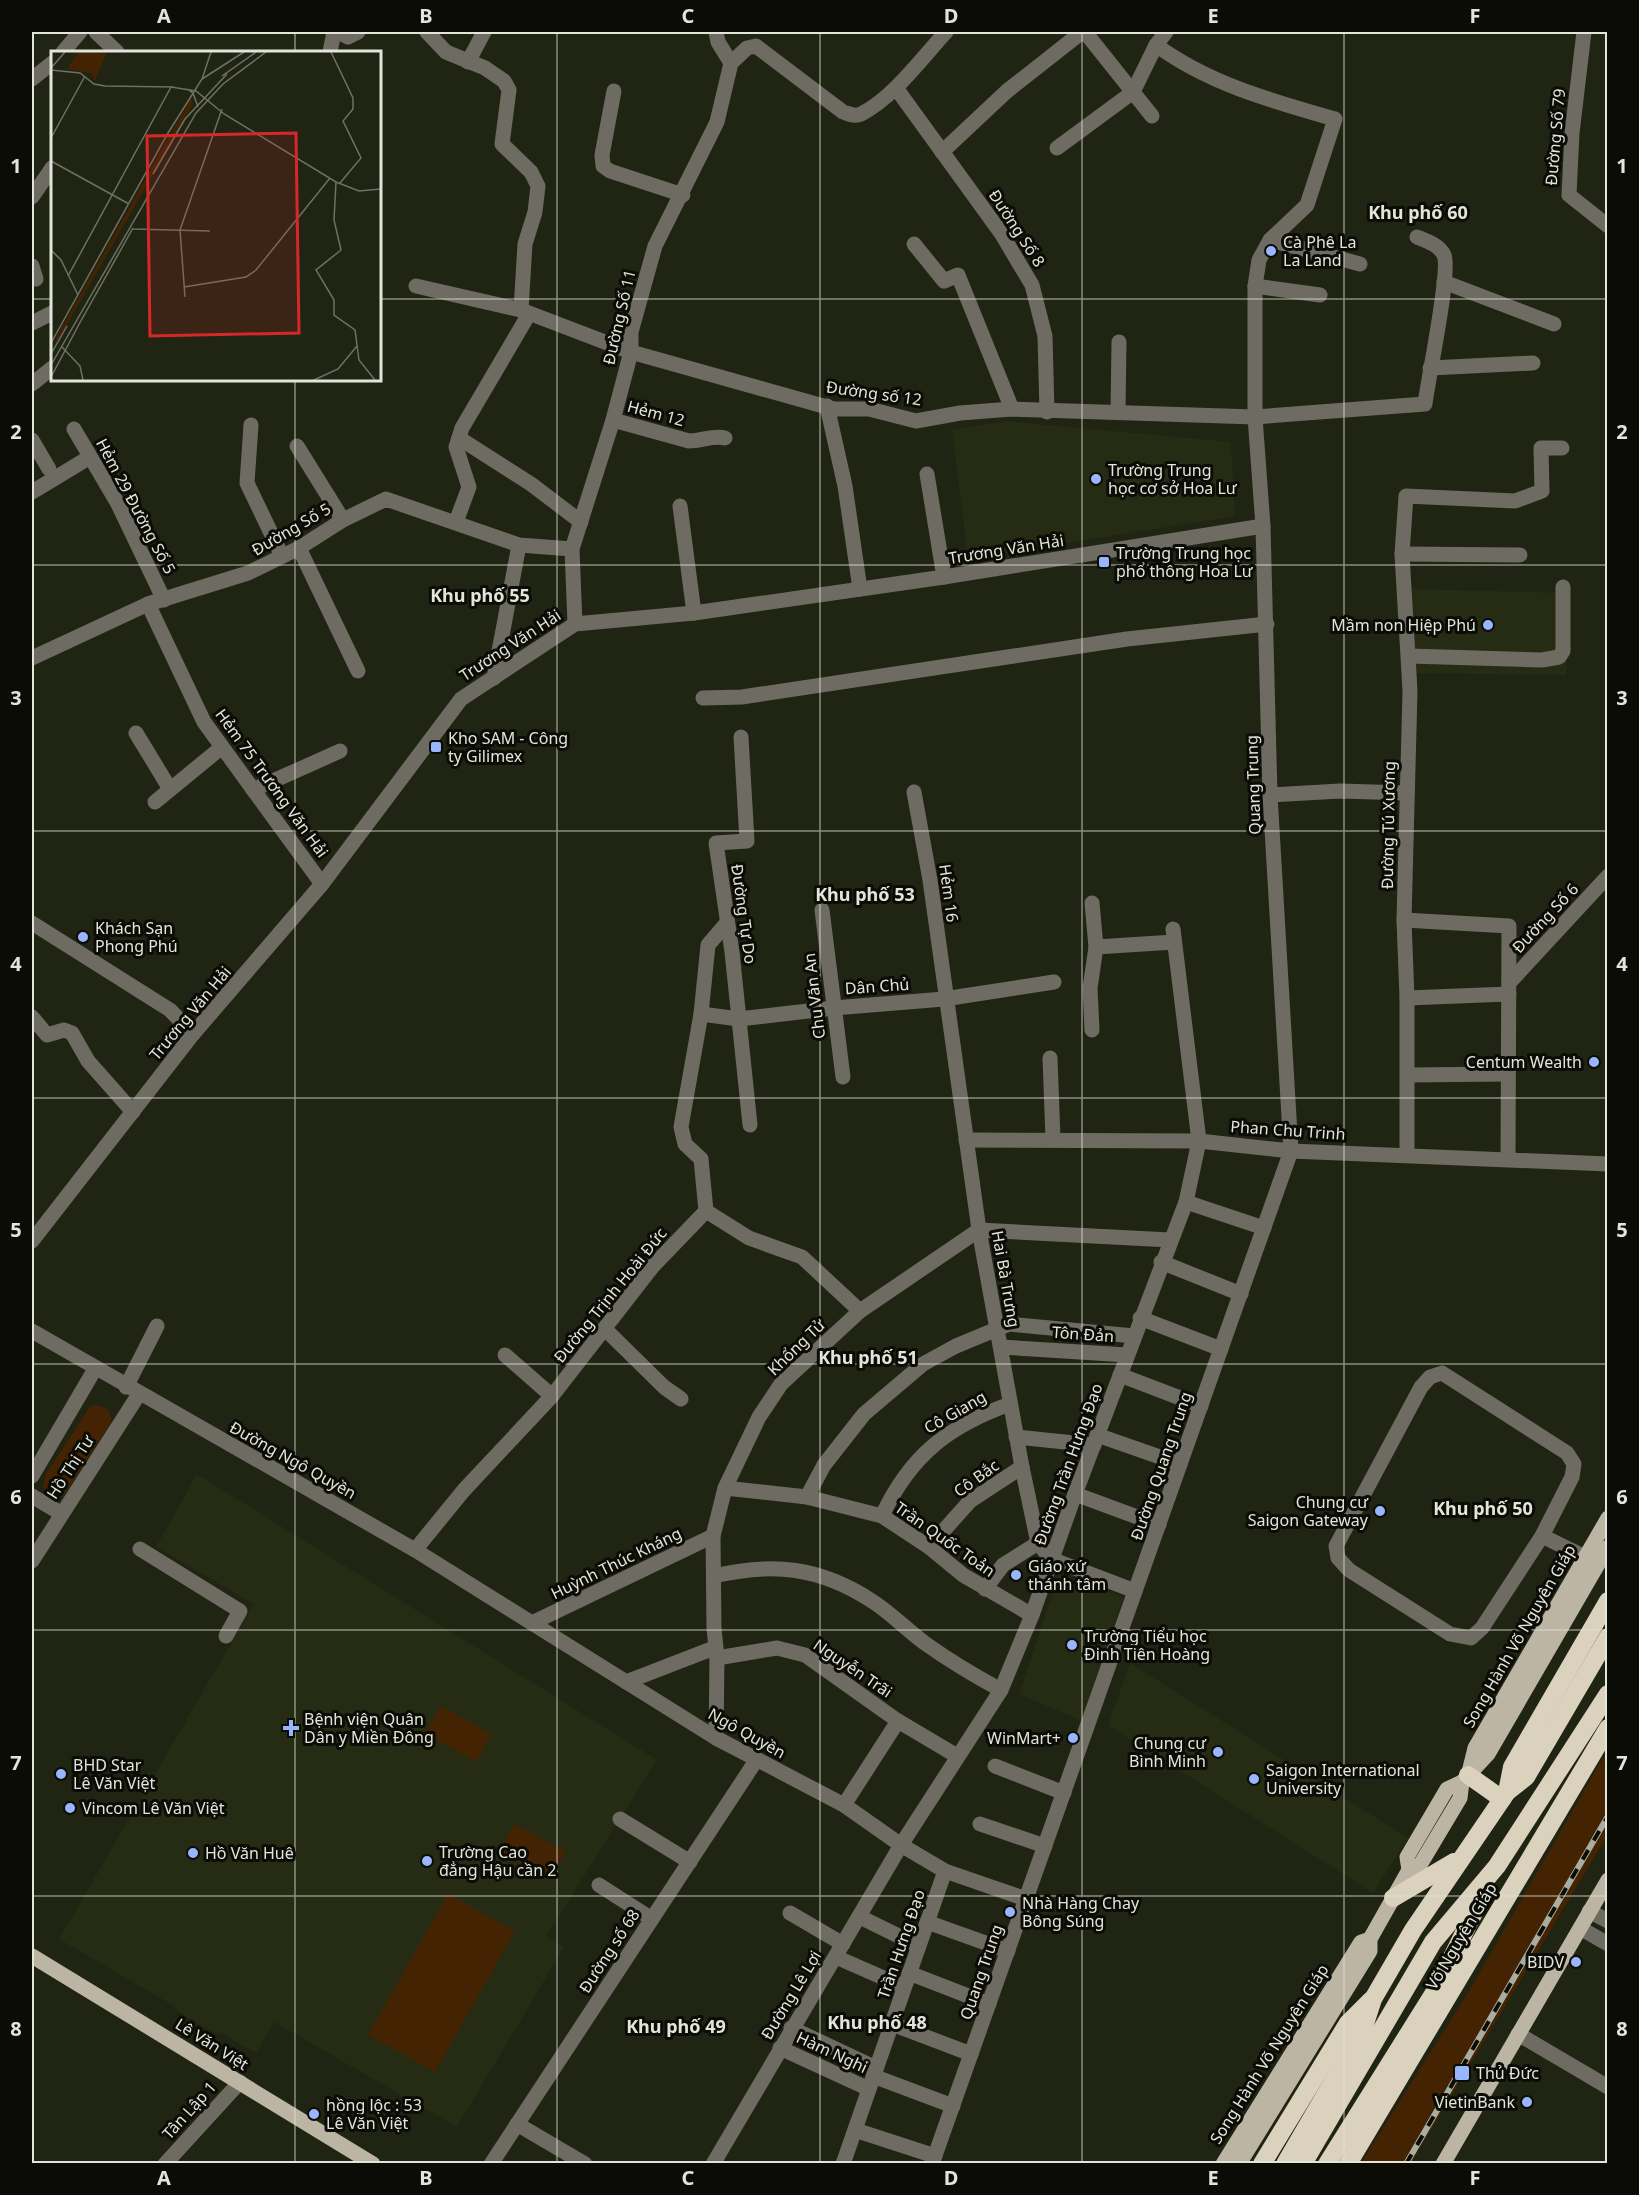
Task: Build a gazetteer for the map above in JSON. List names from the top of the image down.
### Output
{
  "streets": {
    "highway": ["Võ Nguyên Giáp"],
    "main road": ["Song Hành Võ Nguyên Giáp", "Lê Văn Việt"],
    "street": [
      "Đường Số 79",
      "Đường Số 8",
      "Đường Số 11",
      "Đường số 12",
      "Hẻm 12",
      "Hẻm 29 Đường Số 5",
      "Đường Số 5",
      "Trương Văn Hải",
      "Hẻm 75 Trương Văn Hải",
      "Quang Trung",
      "Đường Tú Xương",
      "Hẻm 16",
      "Đường Tự Do",
      "Đường Số 6",
      "Dân Chủ",
      "Chu Văn An",
      "Phan Chu Trinh",
      "Hai Bà Trưng",
      "Đường Trịnh Hoài Đức",
      "Tôn Đản",
      "Khổng Tử",
      "Cô Giang",
      "Đường Ngô Quyền",
      "Đường Trần Hưng Đạo",
      "Đường Quang Trung",
      "Hồ Thị Tư",
      "Cô Bắc",
      "Trần Quốc Toản",
      "Huỳnh Thúc Kháng",
      "Nguyễn Trãi",
      "Ngô Quyền",
      "Trần Hưng Đạo",
      "Đường số 68",
      "Đường Lê Lợi",
      "Hàm Nghi",
      "Tân Lập 1"
    ]
  },
  "crossings": [
    ["Đường Số 8", "Đường số 12"],
    ["Đường Số 11", "Đường số 12"],
    ["Đường Số 11", "Hẻm 12"],
    ["Đường Số 11", "Đường Số 5"],
    ["Đường Số 11", "Trương Văn Hải"],
    ["Đường số 12", "Quang Trung"],
    ["Hẻm 29 Đường Số 5", "Đường Số 5"],
    ["Đường Số 5", "Hẻm 75 Trương Văn Hải"],
    ["Trương Văn Hải", "Hẻm 75 Trương Văn Hải"],
    ["Trương Văn Hải", "Quang Trung"],
    ["Quang Trung", "Phan Chu Trinh"],
    ["Quang Trung", "Đường Quang Trung"],
    ["Quang Trung", "Ngô Quyền"],
    ["Đường Tú Xương", "Phan Chu Trinh"],
    ["Hẻm 16", "Dân Chủ"],
    ["Hẻm 16", "Hai Bà Trưng"],
    ["Đường Tự Do", "Dân Chủ"],
    ["Dân Chủ", "Chu Văn An"],
    ["Dân Chủ", "Hai Bà Trưng"],
    ["Phan Chu Trinh", "Hai Bà Trưng"],
    ["Phan Chu Trinh", "Đường Trần Hưng Đạo"],
    ["Phan Chu Trinh", "Đường Quang Trung"],
    ["Hai Bà Trưng", "Tôn Đản"],
    ["Hai Bà Trưng", "Khổng Tử"],
    ["Hai Bà Trưng", "Cô Giang"],
    ["Hai Bà Trưng", "Đường Trần Hưng Đạo"],
    ["Hai Bà Trưng", "Cô Bắc"],
    ["Đường Trịnh Hoài Đức", "Đường Ngô Quyền"],
    ["Tôn Đản", "Đường Trần Hưng Đạo"],
    ["Khổng Tử", "Trần Quốc Toản"],
    ["Khổng Tử", "Huỳnh Thúc Kháng"],
    ["Khổng Tử", "Nguyễn Trãi"],
    ["Khổng Tử", "Ngô Quyền"],
    ["Cô Giang", "Trần Quốc Toản"],
    ["Đường Ngô Quyền", "Hồ Thị Tư"],
    ["Đường Ngô Quyền", "Huỳnh Thúc Kháng"],
    ["Đường Ngô Quyền", "Ngô Quyền"],
    ["Đường Trần Hưng Đạo", "Trần Quốc Toản"],
    ["Đường Trần Hưng Đạo", "Nguyễn Trãi"],
    ["Đường Trần Hưng Đạo", "Ngô Quyền"],
    ["Đường Trần Hưng Đạo", "Đường Lê Lợi"],
    ["Cô Bắc", "Trần Quốc Toản"],
    ["Huỳnh Thúc Kháng", "Ngô Quyền"],
    ["Nguyễn Trãi", "Ngô Quyền"],
    ["Ngô Quyền", "Trần Hưng Đạo"],
    ["Ngô Quyền", "Đường số 68"],
    ["Ngô Quyền", "Đường Lê Lợi"],
    ["Trần Hưng Đạo", "Hàm Nghi"],
    ["Đường Lê Lợi", "Hàm Nghi"],
    ["Lê Văn Việt", "Tân Lập 1"]
  ],
  "districts": [
    "Khu phố 60",
    "Khu phố 55",
    "Khu phố 53",
    "Khu phố 51",
    "Khu phố 50",
    "Khu phố 48",
    "Khu phố 49"
  ],
  "places": {
    "other": [
      "Cà Phê La La Land",
      "Trường Trung học cơ sở Hoa Lư",
      "Mầm non Hiệp Phú",
      "Khách Sạn Phong Phú",
      "Centum Wealth",
      "Chung cư Saigon Gateway",
      "Giáo xứ thánh tâm",
      "Trường Tiểu học Đinh Tiên Hoàng",
      "WinMart+",
      "Chung cư Bình Minh",
      "BHD Star Lê Văn Việt",
      "Saigon International University",
      "Vincom Lê Văn Việt",
      "Hồ Văn Huê",
      "Trường Cao đẳng Hậu cần 2",
      "Nhà Hàng Chay Bông Súng",
      "BIDV",
      "VietinBank",
      "hồng lộc : 53 Lê Văn Việt"
    ],
    "transit": ["Trường Trung học phổ thông Hoa Lư", "Kho SAM - Công ty Gilimex", "Thủ Đức"],
    "health": ["Bệnh viện Quân Dân y Miền Đông"]
  },
  "grid": {
    "columns": [
      "A",
      "B",
      "C",
      "D",
      "E",
      "F"
    ],
    "rows": [
      "1",
      "2",
      "3",
      "4",
      "5",
      "6",
      "7",
      "8"
    ]
  }
}
